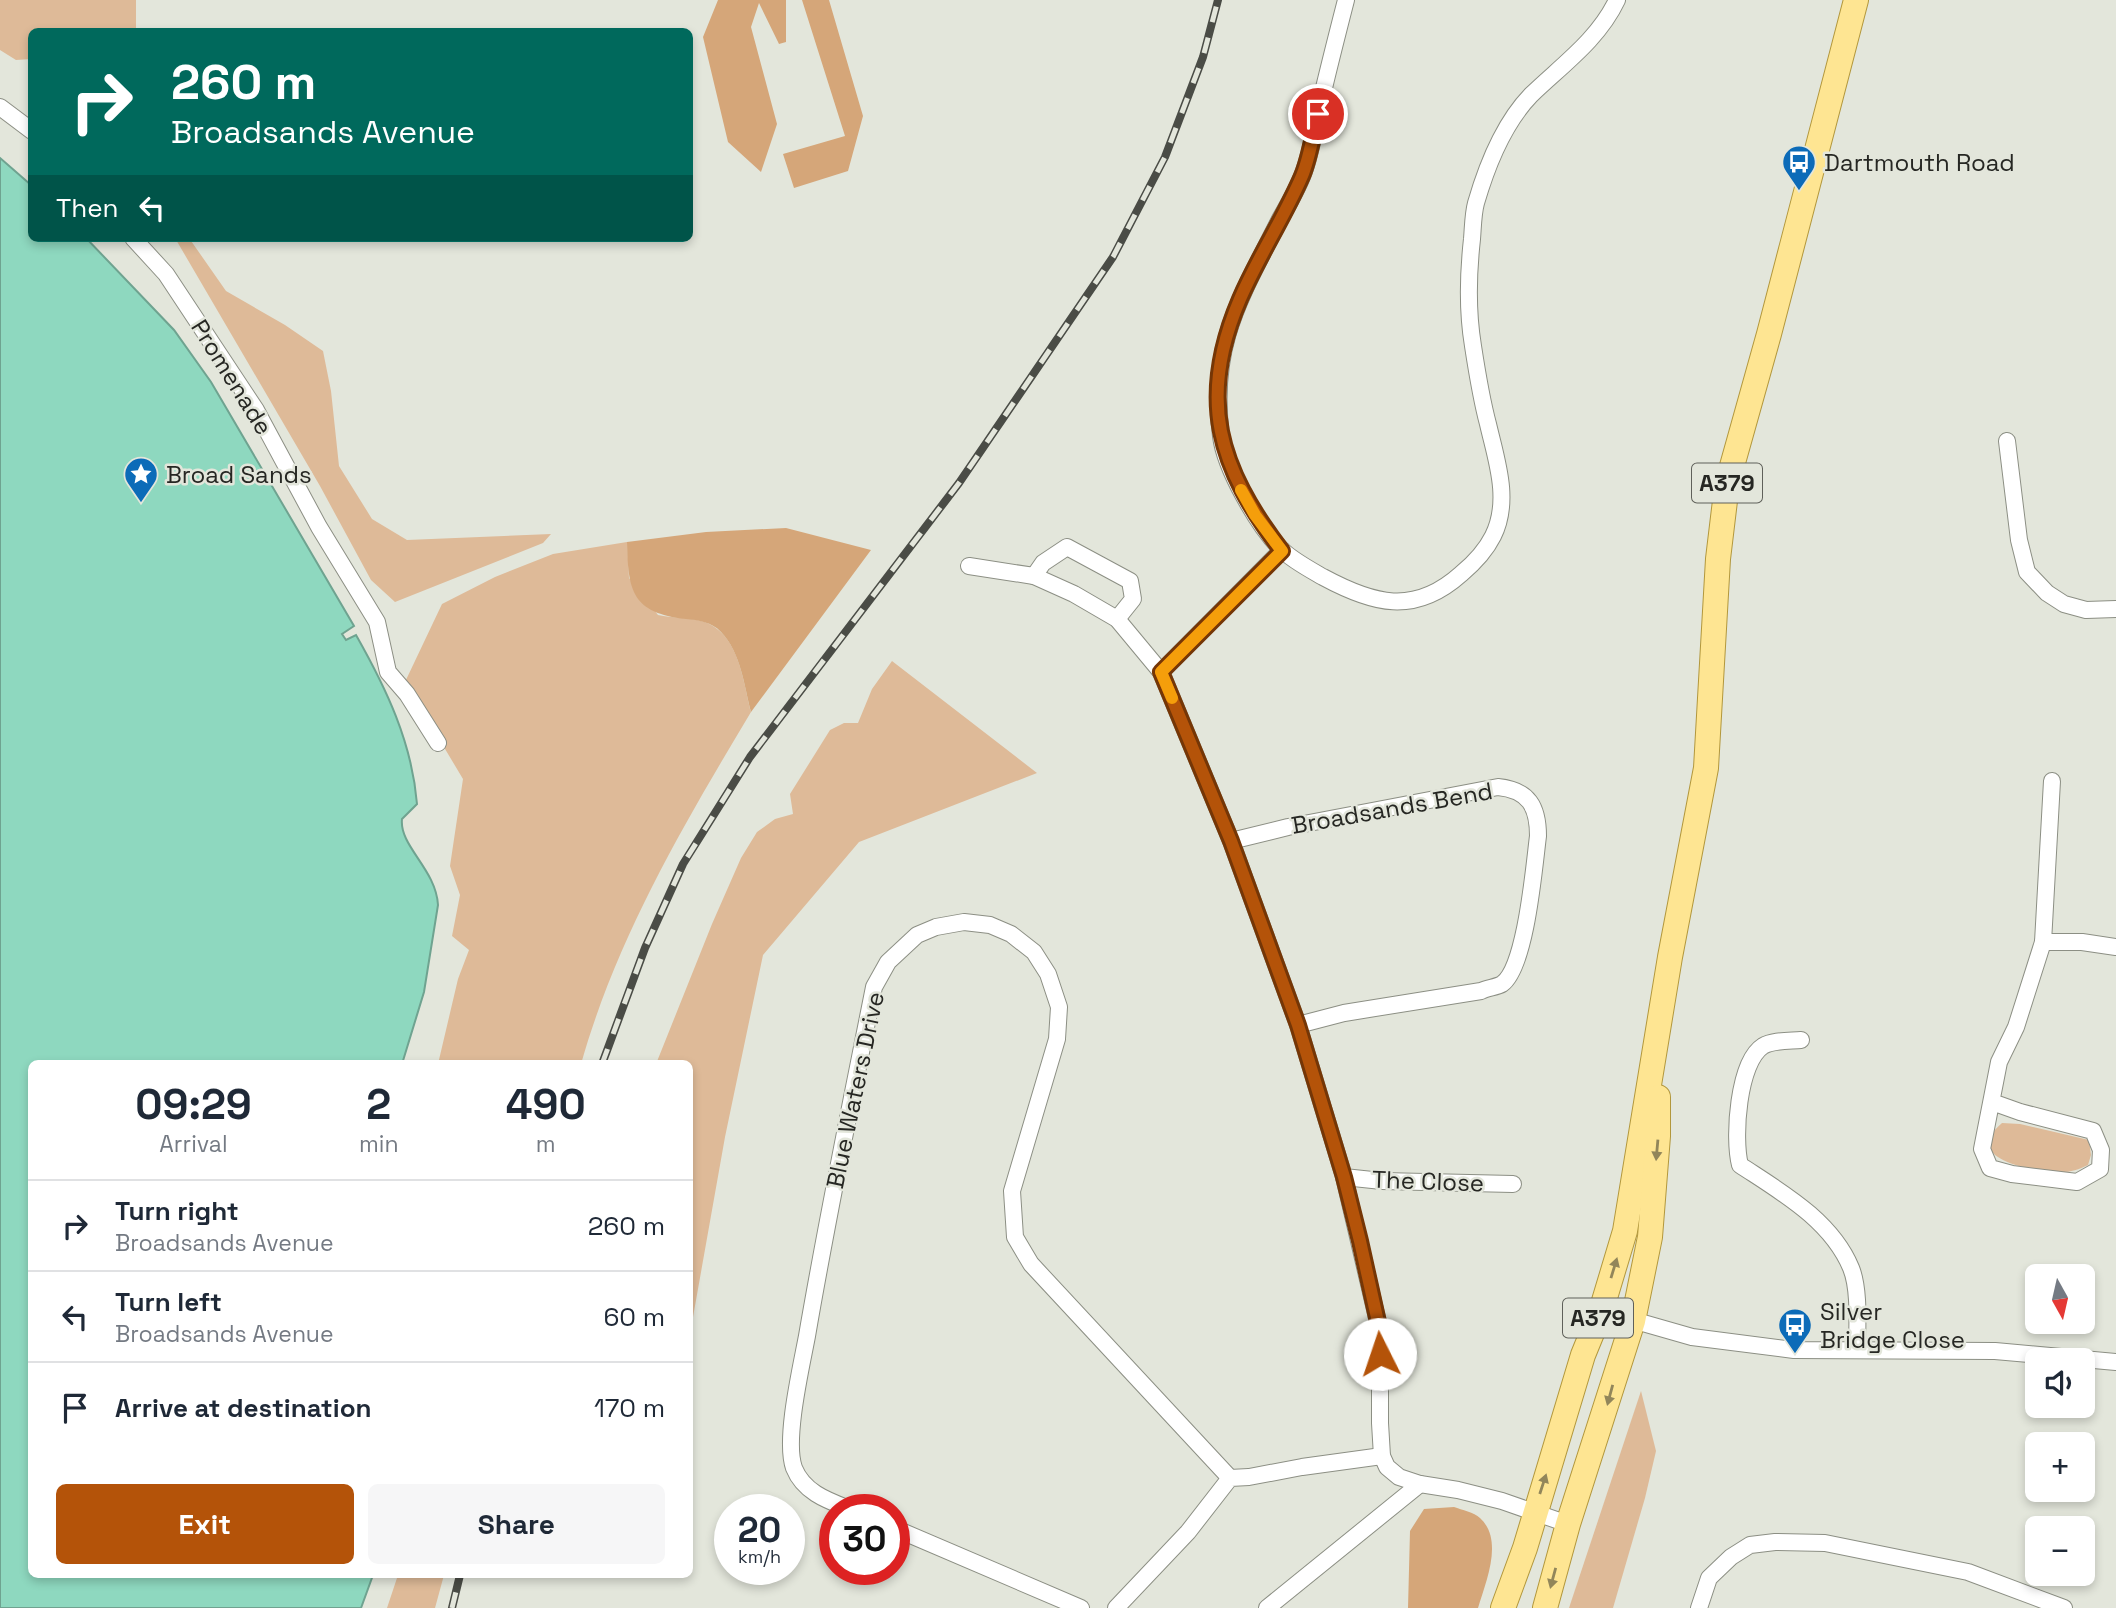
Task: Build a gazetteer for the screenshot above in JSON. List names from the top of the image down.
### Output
{
  "streets": {
    "main road": ["A379"],
    "street": [
      "Promenade",
      "Broadsands Bend",
      "Blue Waters Drive",
      "The Close"
    ]
  },
  "places": {
    "bus stop": ["Dartmouth Road", "Silver Bridge Close"],
    "place": ["Broad Sands"]
  },
  "north": "bottom",
  "page": {
    "turn": ["260 m", "Broadsands Avenue"],
    "then": "Then",
    "eta": [
      "09:29",
      "Arrival",
      "2",
      "min",
      "490",
      "m"
    ],
    "list": [
      {
        "name": "Turn right",
        "note": "Broadsands Avenue",
        "value": "260 m"
      },
      {
        "name": "Turn left",
        "note": "Broadsands Avenue",
        "value": "60 m"
      },
      {
        "name": "Arrive at destination",
        "value": "170 m"
      }
    ],
    "map_buttons": ["+", "−"],
    "buttons": ["Exit", "Share"],
    "speed": "20 km/h",
    "limit": "30"
  }
}
